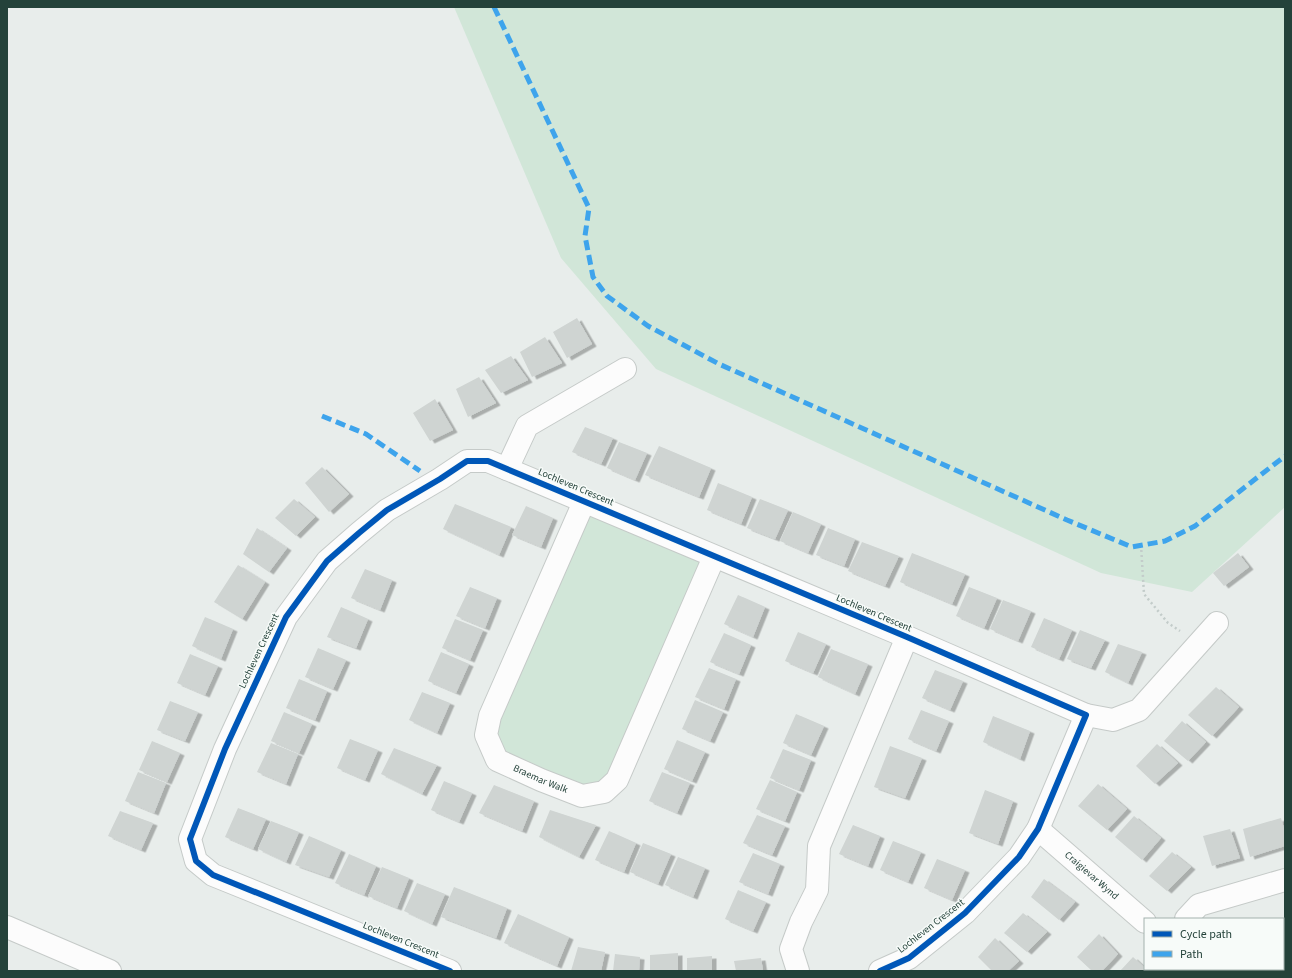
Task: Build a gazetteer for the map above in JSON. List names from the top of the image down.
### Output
{
  "streets": {
    "street": ["Lochleven Crescent", "Braemar Walk", "Craigievar Wynd"]
  },
  "crossings": [
    ["Lochleven Crescent", "Braemar Walk"],
    ["Lochleven Crescent", "Craigievar Wynd"]
  ],
  "legend": ["Cycle path", "Path"]
}
